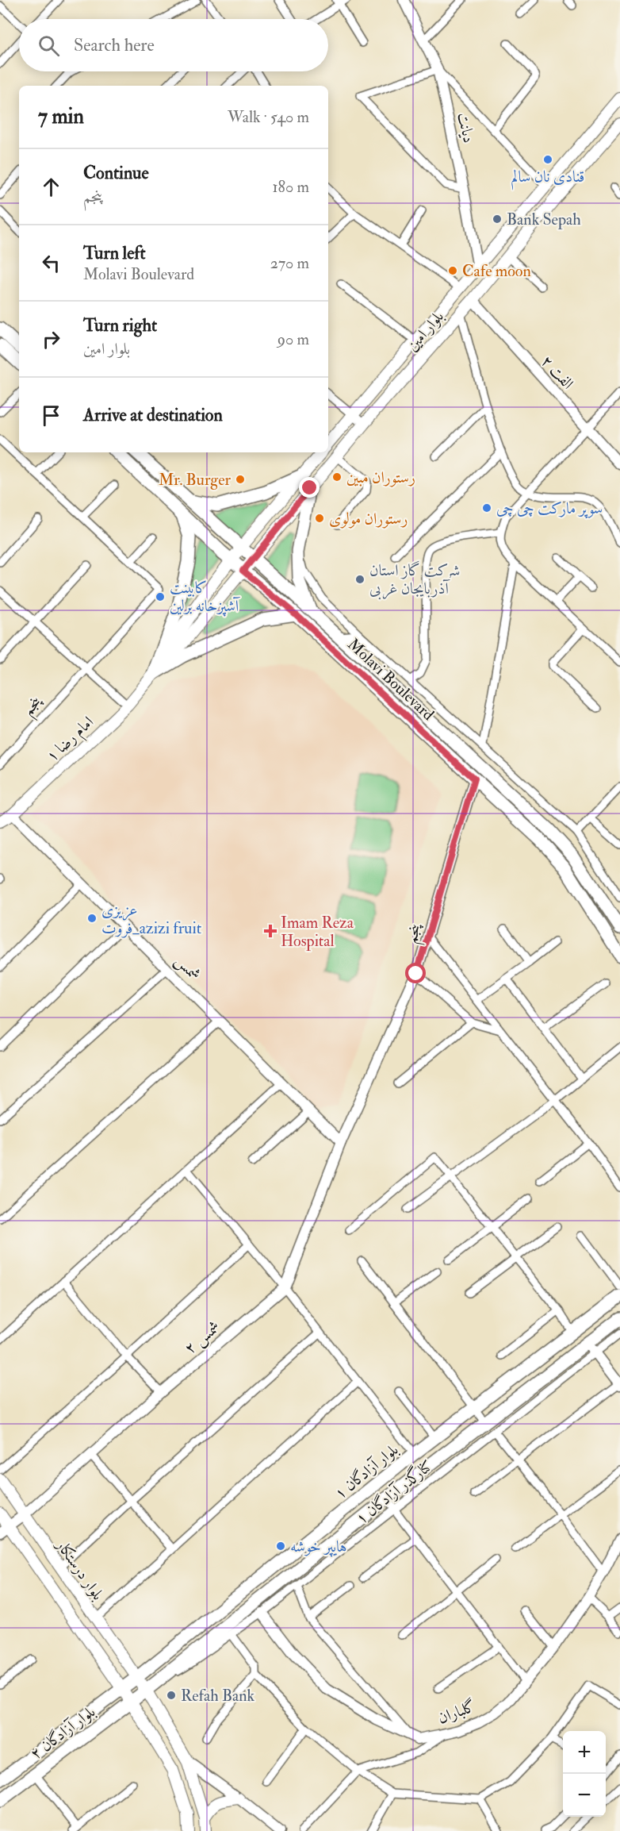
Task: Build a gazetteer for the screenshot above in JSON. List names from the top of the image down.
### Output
{
  "streets": {
    "main road": [
      "بلوار امین",
      "Molavi Boulevard",
      "امام رضا ۱",
      "بلوار آزادگان ۱",
      "بلوار درستکار",
      "بلوار آزادگان ۲"
    ],
    "street": [
      "دیانت",
      "الفت ۲",
      "پنجم",
      "شمس",
      "شمس ۲",
      "کنارگذر آزادگان ۱",
      "گلباران"
    ]
  },
  "crossings": [
    ["دیانت", "بلوار امین"],
    ["بلوار امین", "الفت ۲"],
    ["بلوار امین", "Molavi Boulevard"],
    ["بلوار امین", "امام رضا ۱"],
    ["Molavi Boulevard", "پنجم"],
    ["Molavi Boulevard", "امام رضا ۱"],
    ["پنجم", "شمس"],
    ["پنجم", "شمس ۲"],
    ["امام رضا ۱", "شمس"],
    ["شمس", "شمس ۲"],
    ["شمس ۲", "بلوار درستکار"],
    ["بلوار آزادگان ۱", "بلوار درستکار"],
    ["بلوار آزادگان ۱", "بلوار آزادگان ۲"],
    ["کنارگذر آزادگان ۱", "گلباران"],
    ["بلوار درستکار", "بلوار آزادگان ۲"]
  ],
  "places": {
    "other": [
      "قنادی نان سالم",
      "Bank Sepah",
      "Cafe moon",
      "رستوران مبین",
      "Mr. Burger",
      "سوپر مارکت چی چی",
      "رستوران مولوی",
      "شرکت گاز استان آذربایجان غربی",
      "کابینت آشپزخانه برلین",
      "عزیزی فروت_azizi fruit",
      "هایپر خوشه",
      "Refah Bank"
    ],
    "health": ["Imam Reza Hospital"]
  },
  "page": {
    "search": "Search here",
    "heading": ["7 min", "Walk · 540 m"],
    "list": [
      ["Continue", "پنجم", "180 m"],
      ["Turn left", "Molavi Boulevard", "270 m"],
      ["Turn right", "بلوار امین", "90 m"],
      "Arrive at destination"
    ],
    "map_buttons": ["+", "−"]
  }
}
